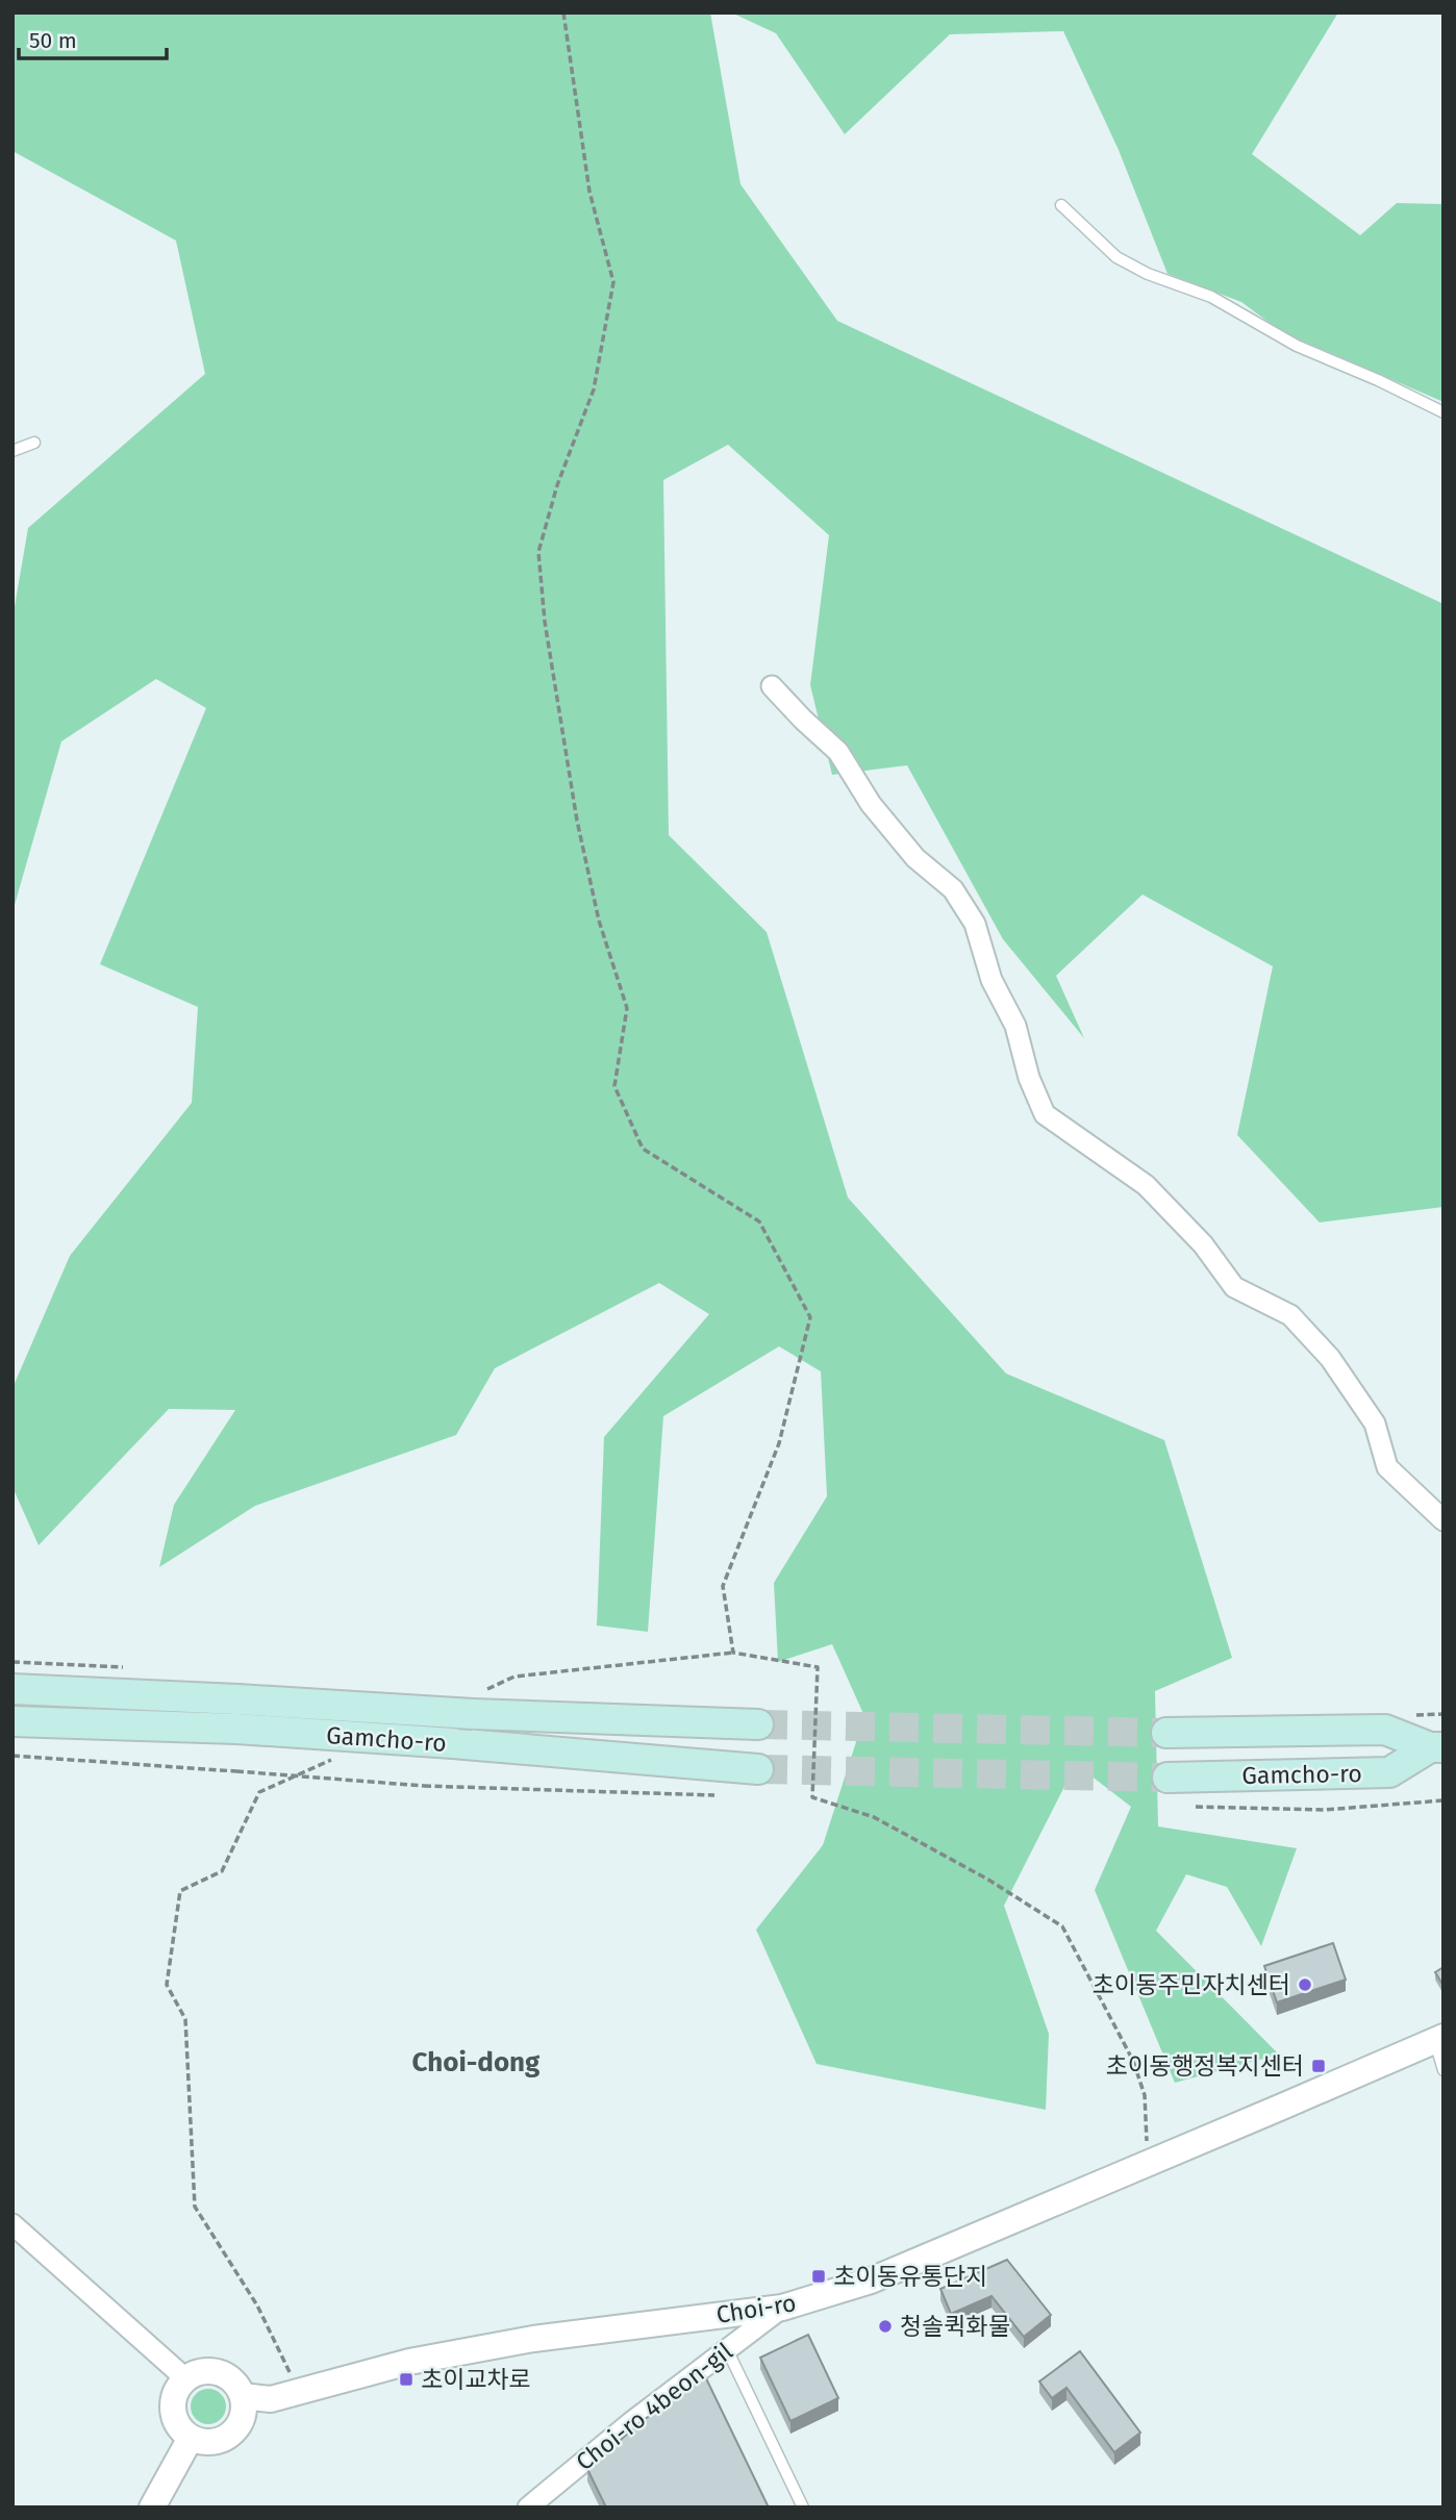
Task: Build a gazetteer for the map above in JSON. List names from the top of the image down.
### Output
{
  "streets": {
    "main road": ["Gamcho-ro"],
    "street": ["Choi-ro", "Choi-ro 4beon-gil"]
  },
  "crossings": [
    ["Choi-ro", "Choi-ro 4beon-gil"]
  ],
  "districts": ["Choi-dong"],
  "places": {
    "other": ["초이동주민자치센터", "청솔퀵화물"],
    "transit": ["초이동행정복지센터", "초이동유통단지", "초이교차로"]
  },
  "scale_bar": "50 m"
}
